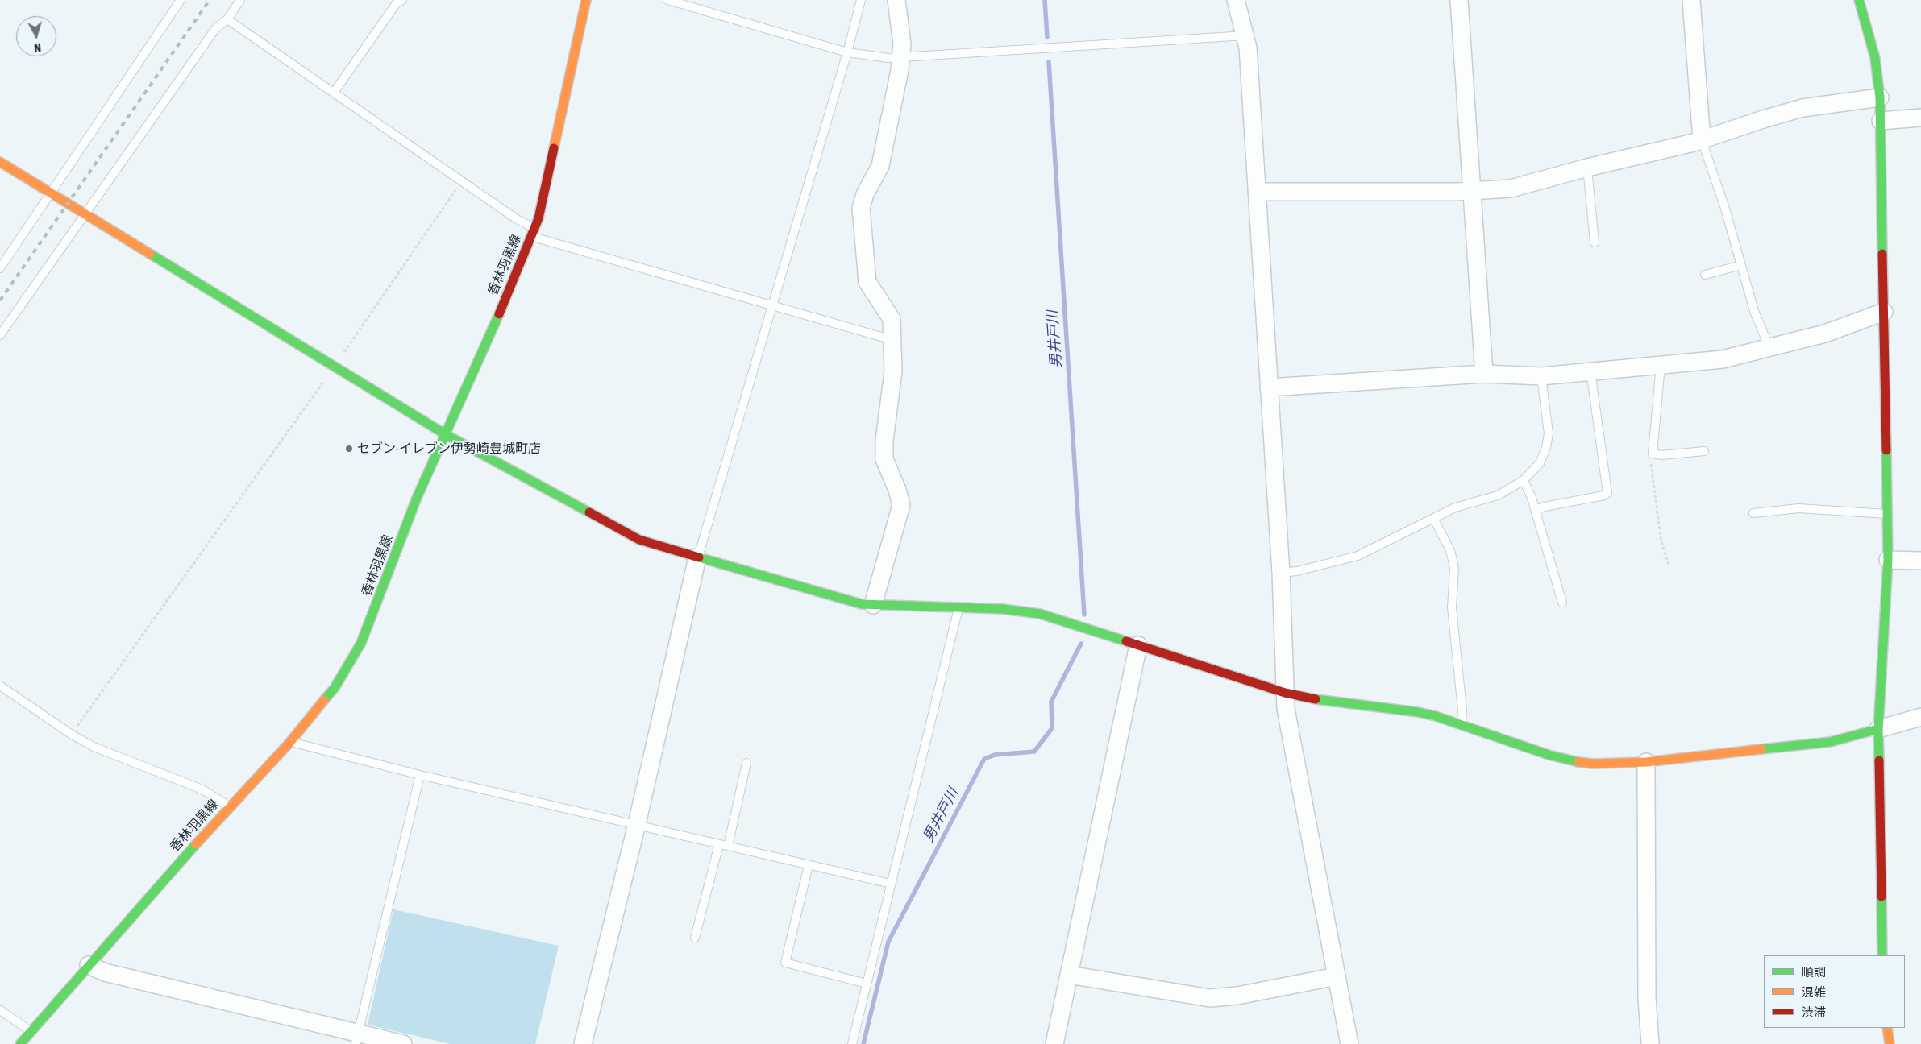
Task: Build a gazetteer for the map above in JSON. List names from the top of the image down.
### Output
{
  "streets": {
    "street": ["香林羽黒線"]
  },
  "water": ["男井戸川"],
  "places": ["セブン-イレブン伊勢崎豊城町店"],
  "legend": ["順調", "混雑", "渋滞"],
  "north": "bottom"
}
